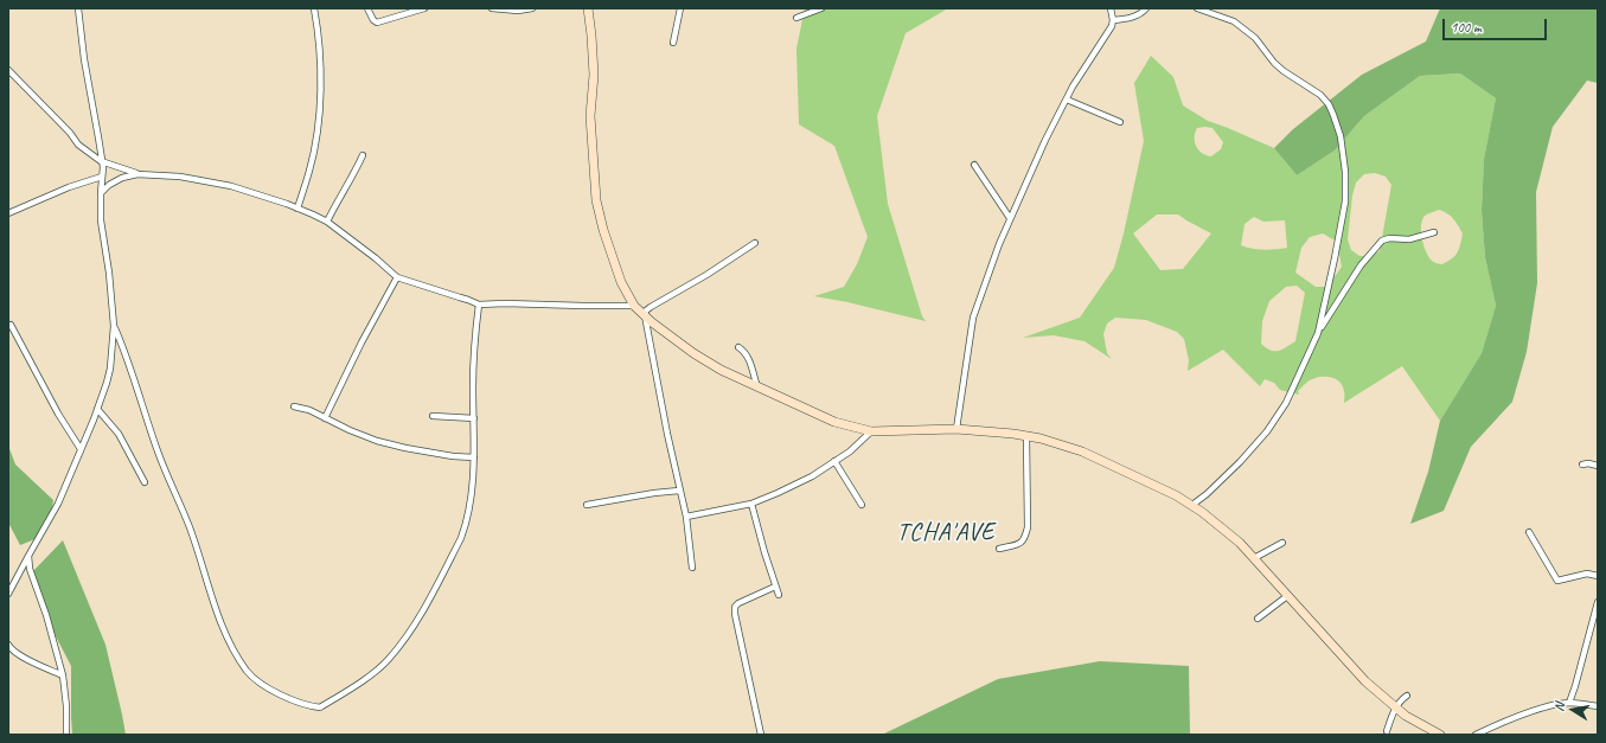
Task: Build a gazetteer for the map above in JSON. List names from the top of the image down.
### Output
{
  "districts": ["TCHA'AVE"],
  "scale_bar": "100 m",
  "north": "left"
}
